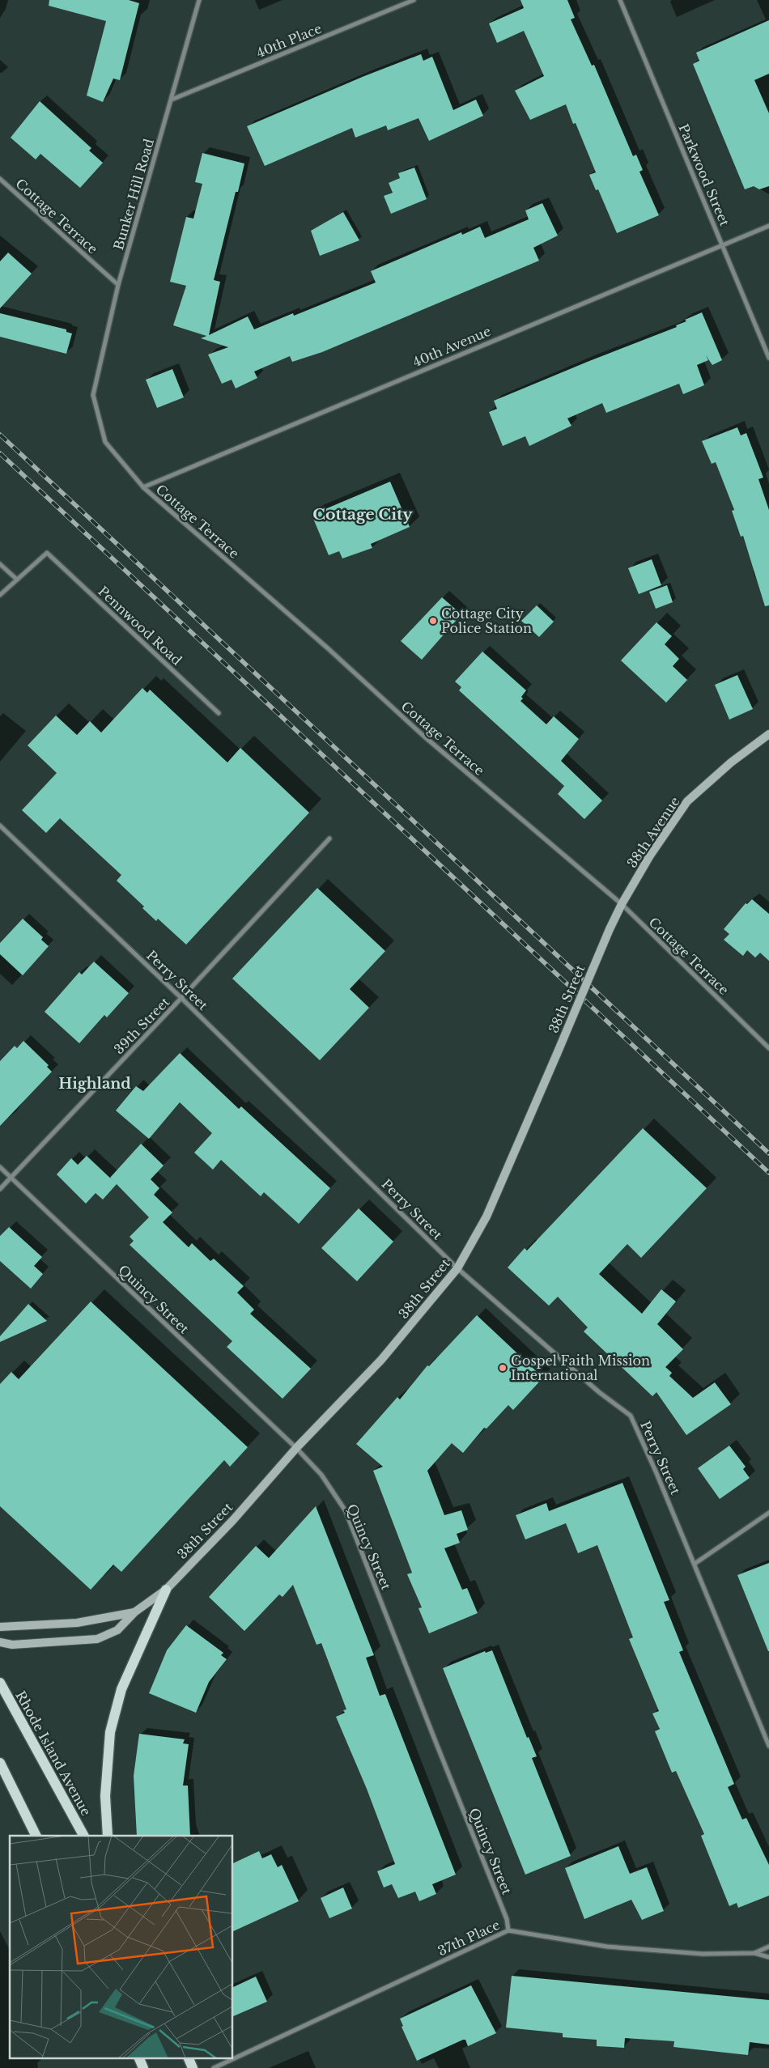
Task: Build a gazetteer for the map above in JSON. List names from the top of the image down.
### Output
{
  "streets": {
    "main road": ["38th Avenue", "38th Street", "Rhode Island Avenue"],
    "street": [
      "40th Place",
      "Parkwood Street",
      "Bunker Hill Road",
      "Cottage Terrace",
      "40th Avenue",
      "Pennwood Road",
      "Perry Street",
      "39th Street",
      "Quincy Street",
      "37th Place"
    ]
  },
  "crossings": [
    ["40th Place", "Bunker Hill Road"],
    ["Parkwood Street", "40th Avenue"],
    ["Bunker Hill Road", "Cottage Terrace"],
    ["Cottage Terrace", "40th Avenue"],
    ["Cottage Terrace", "38th Avenue"],
    ["Cottage Terrace", "38th Street"],
    ["38th Avenue", "38th Street"],
    ["Perry Street", "38th Street"],
    ["Perry Street", "39th Street"],
    ["38th Street", "Quincy Street"],
    ["39th Street", "Quincy Street"],
    ["Quincy Street", "37th Place"]
  ],
  "districts": ["Cottage City", "Highland"],
  "places": ["Cottage City Police Station", "Gospel Faith Mission International"]
}
